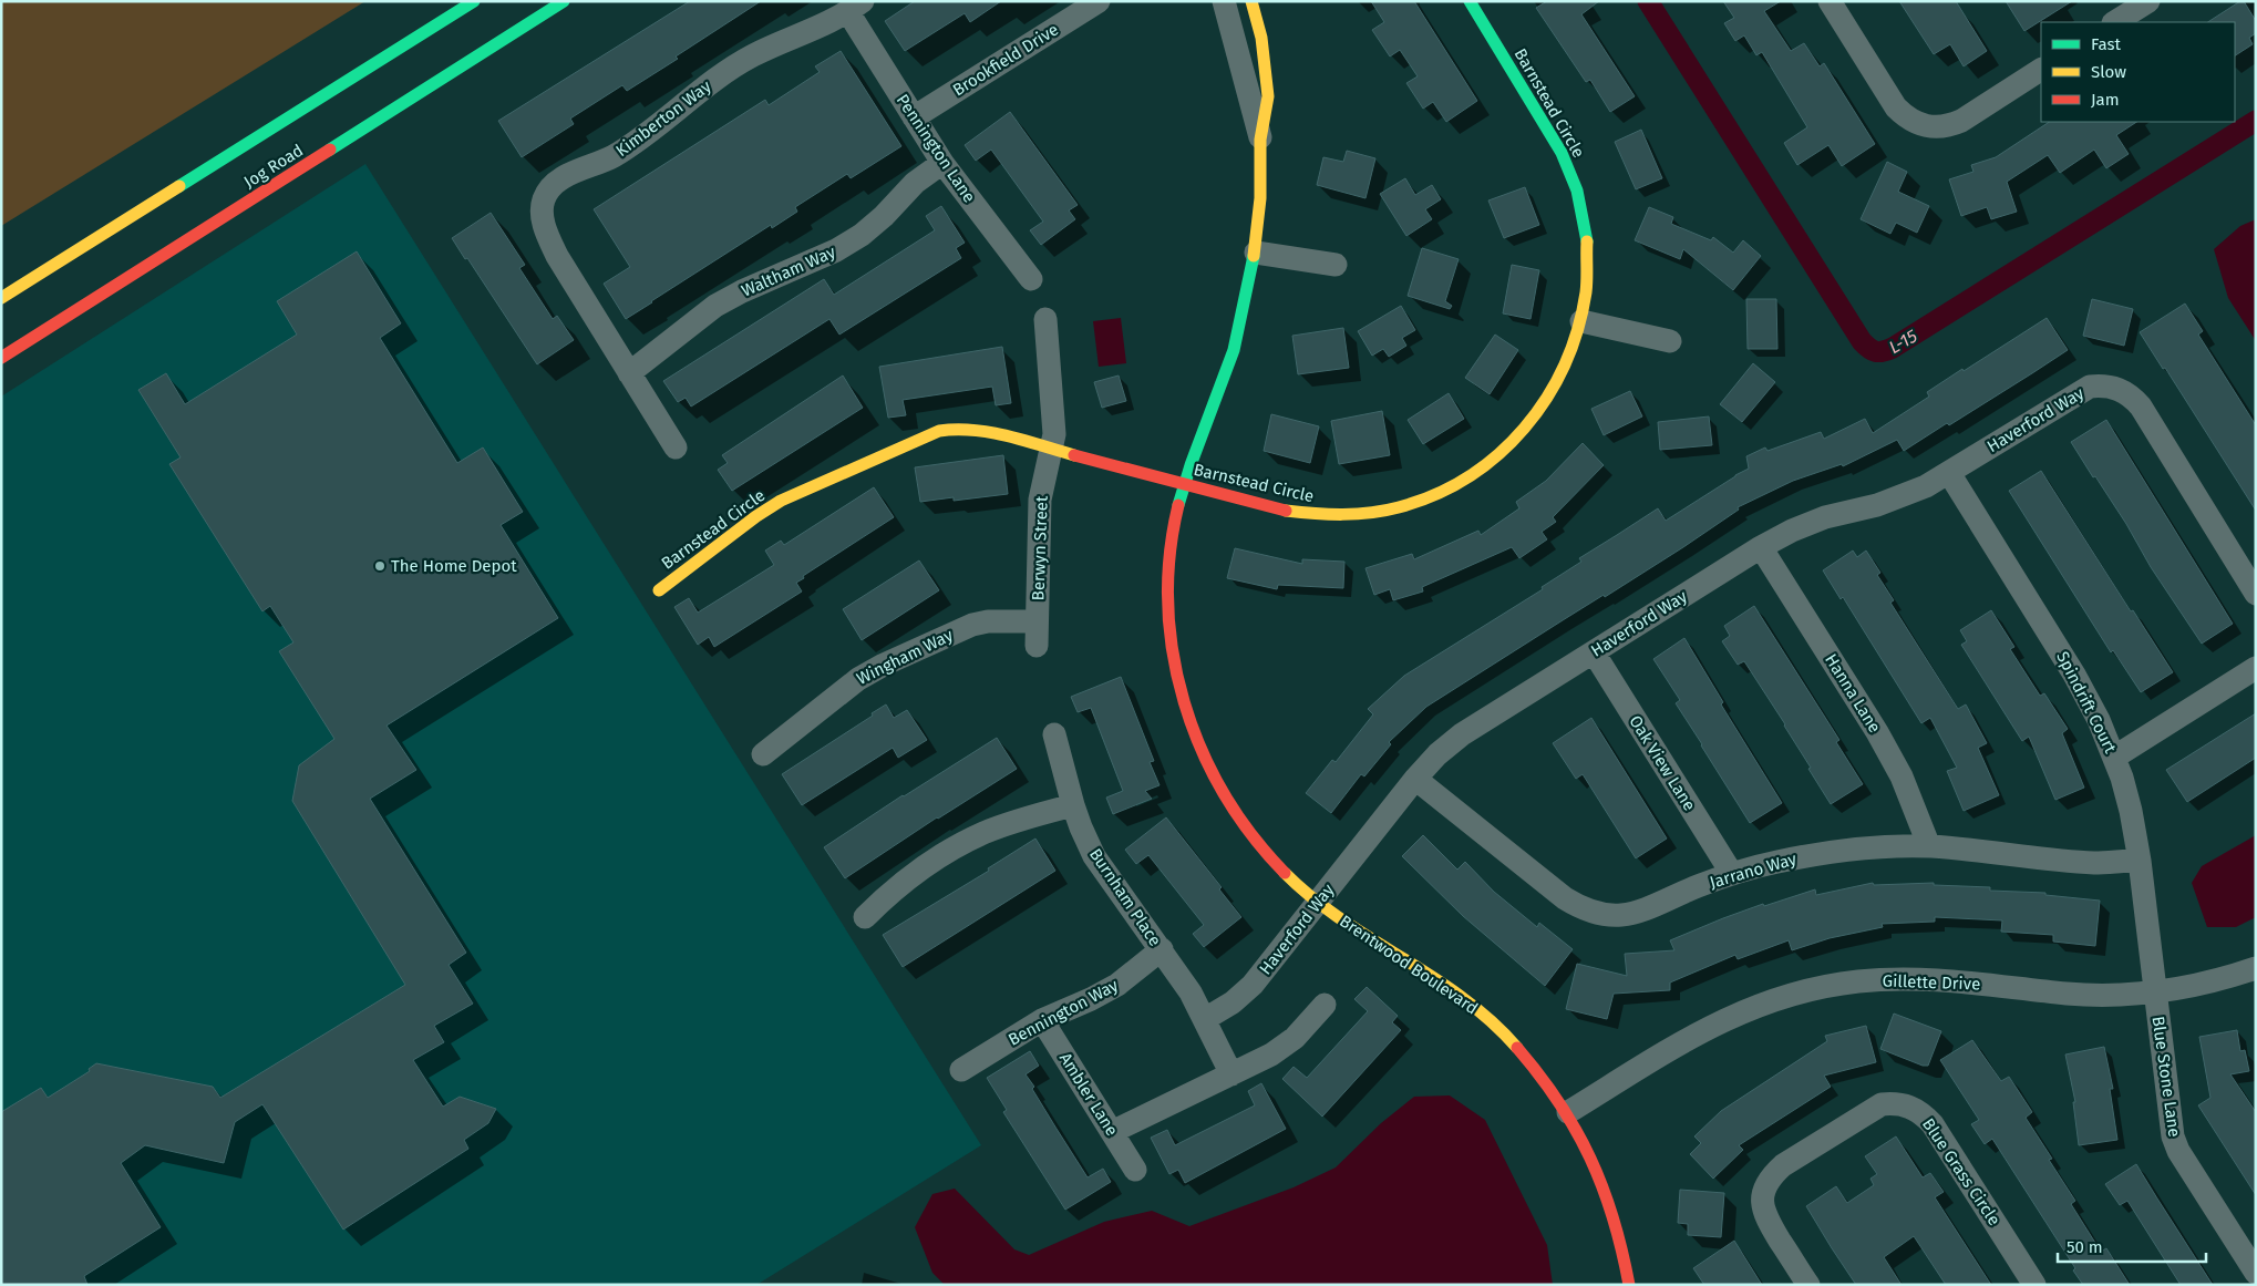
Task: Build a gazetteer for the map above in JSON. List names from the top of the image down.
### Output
{
  "streets": {
    "street": [
      "Brookfield Drive",
      "Barnstead Circle",
      "Kimberton Way",
      "Pennington Lane",
      "Jog Road",
      "Waltham Way",
      "Haverford Way",
      "Berwyn Street",
      "Wingham Way",
      "Hanna Lane",
      "Spindrift Court",
      "Oak View Lane",
      "Jarrano Way",
      "Burnham Place",
      "Brentwood Boulevard",
      "Gillette Drive",
      "Bennington Way",
      "Blue Stone Lane",
      "Ambler Lane",
      "Blue Grass Circle"
    ]
  },
  "crossings": [
    ["Brookfield Drive", "Pennington Lane"],
    ["Barnstead Circle", "Berwyn Street"],
    ["Barnstead Circle", "Brentwood Boulevard"],
    ["Kimberton Way", "Pennington Lane"],
    ["Kimberton Way", "Waltham Way"],
    ["Pennington Lane", "Waltham Way"],
    ["Haverford Way", "Hanna Lane"],
    ["Haverford Way", "Spindrift Court"],
    ["Haverford Way", "Oak View Lane"],
    ["Haverford Way", "Jarrano Way"],
    ["Haverford Way", "Burnham Place"],
    ["Haverford Way", "Brentwood Boulevard"],
    ["Berwyn Street", "Wingham Way"],
    ["Hanna Lane", "Jarrano Way"],
    ["Spindrift Court", "Jarrano Way"],
    ["Spindrift Court", "Gillette Drive"],
    ["Spindrift Court", "Blue Stone Lane"],
    ["Oak View Lane", "Jarrano Way"],
    ["Burnham Place", "Bennington Way"],
    ["Brentwood Boulevard", "Gillette Drive"],
    ["Gillette Drive", "Blue Stone Lane"],
    ["Bennington Way", "Ambler Lane"]
  ],
  "water": ["L-15"],
  "places": ["The Home Depot"],
  "legend": ["Fast", "Slow", "Jam"],
  "scale_bar": "50 m"
}
